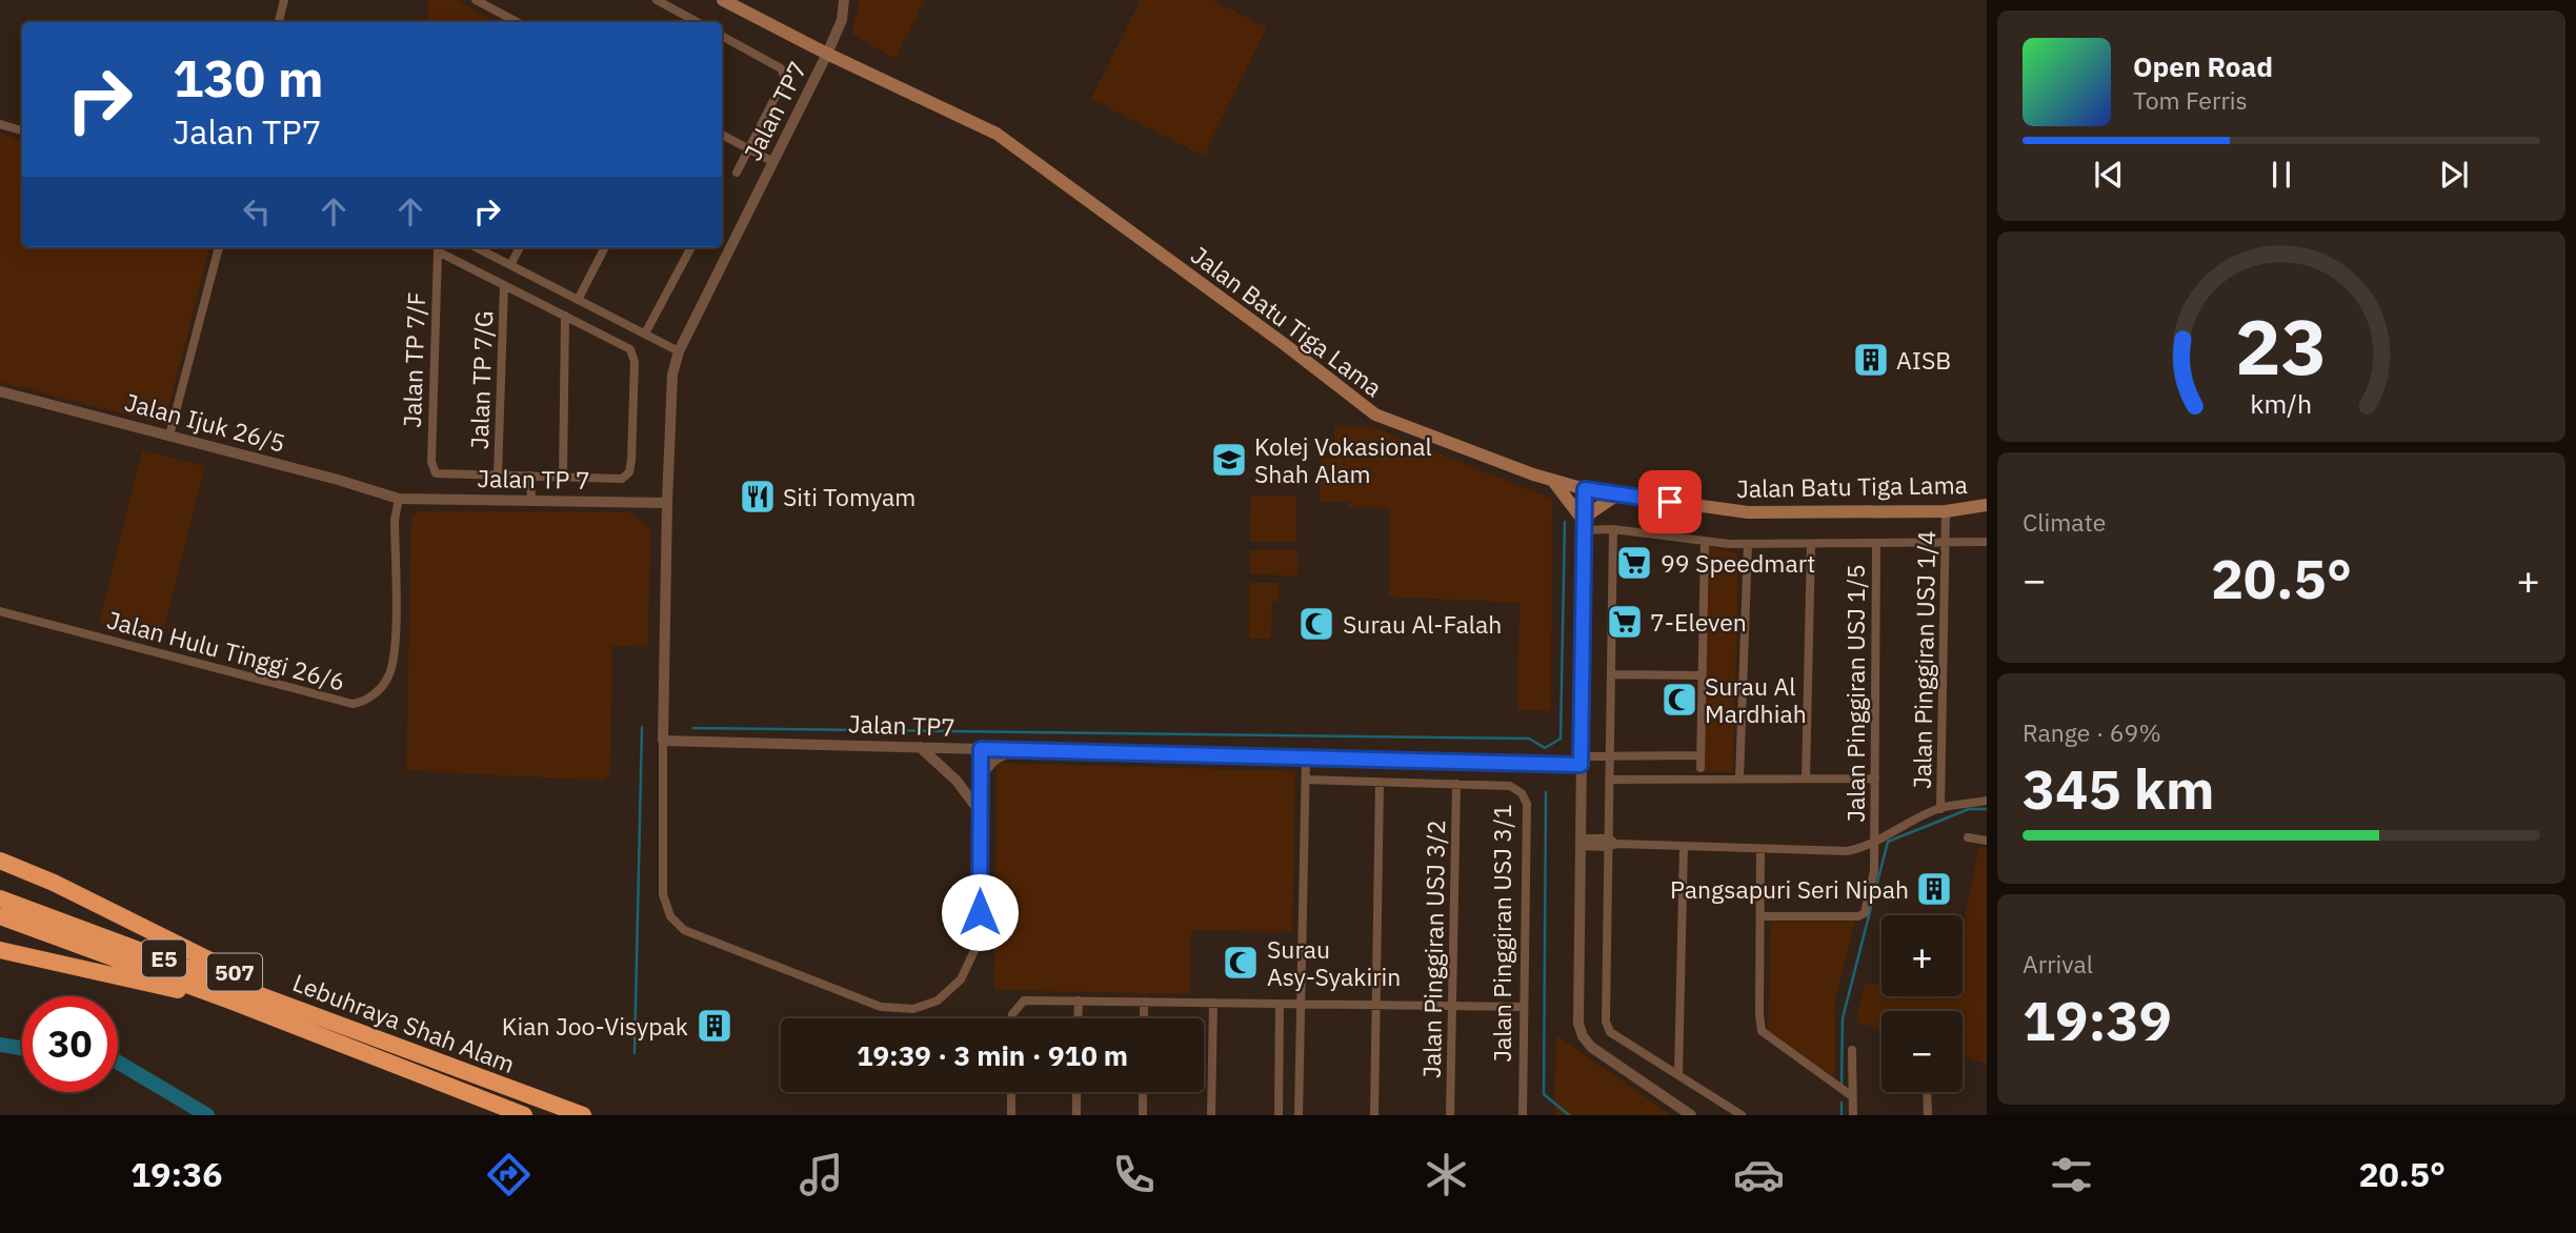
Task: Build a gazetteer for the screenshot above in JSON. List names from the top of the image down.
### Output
{
  "streets": {
    "highway": ["E5", "507", "Lebuhraya Shah Alam"],
    "main road": ["Jalan Batu Tiga Lama"],
    "street": [
      "Jalan TP7",
      "Jalan TP 7/F",
      "Jalan TP 7/G",
      "Jalan Ijuk 26/5",
      "Jalan TP 7",
      "Jalan Hulu Tinggi 26/6",
      "Jalan Pinggiran USJ 1/4",
      "Jalan Pinggiran USJ 1/5",
      "Jalan Pinggiran USJ 3/1",
      "Jalan Pinggiran USJ 3/2"
    ]
  },
  "crossings": [
    ["Jalan TP7", "Jalan Batu Tiga Lama"],
    ["Jalan TP7", "Jalan TP 7"],
    ["Jalan Batu Tiga Lama", "Jalan Pinggiran USJ 1/4"],
    ["Jalan TP 7/F", "Jalan TP 7/G"],
    ["Jalan Ijuk 26/5", "Jalan TP 7"],
    ["Jalan Ijuk 26/5", "Jalan Hulu Tinggi 26/6"],
    ["Jalan TP 7", "Jalan Hulu Tinggi 26/6"],
    ["Jalan Pinggiran USJ 3/1", "Jalan Pinggiran USJ 3/2"],
    ["507", "Lebuhraya Shah Alam"]
  ],
  "places": {
    "building": ["AISB", "Pangsapuri Seri Nipah", "Kian Joo-Visypak"],
    "school or university": ["Kolej Vokasional Shah Alam"],
    "restaurant": ["Siti Tomyam"],
    "supermarket": ["99 Speedmart", "7-Eleven"],
    "mosque": ["Surau Al-Falah", "Surau Al Mardhiah", "Surau Asy-Syakirin"]
  },
  "page": {
    "turn": ["130 m", "Jalan TP7"],
    "song": ["Open Road", "Tom Ferris"],
    "tile": [
      "Climate",
      ["Range · 69%", "345 km"],
      ["Arrival", "19:39"]
    ],
    "heat": ["−", "20.5°", "+"],
    "map_buttons": ["+", "−"],
    "limit": "30",
    "trip": "19:39 · 3 min · 910 m",
    "tabs": ["19:36", "20.5°"],
    "gauge": ["23", "km/h"]
  }
}
